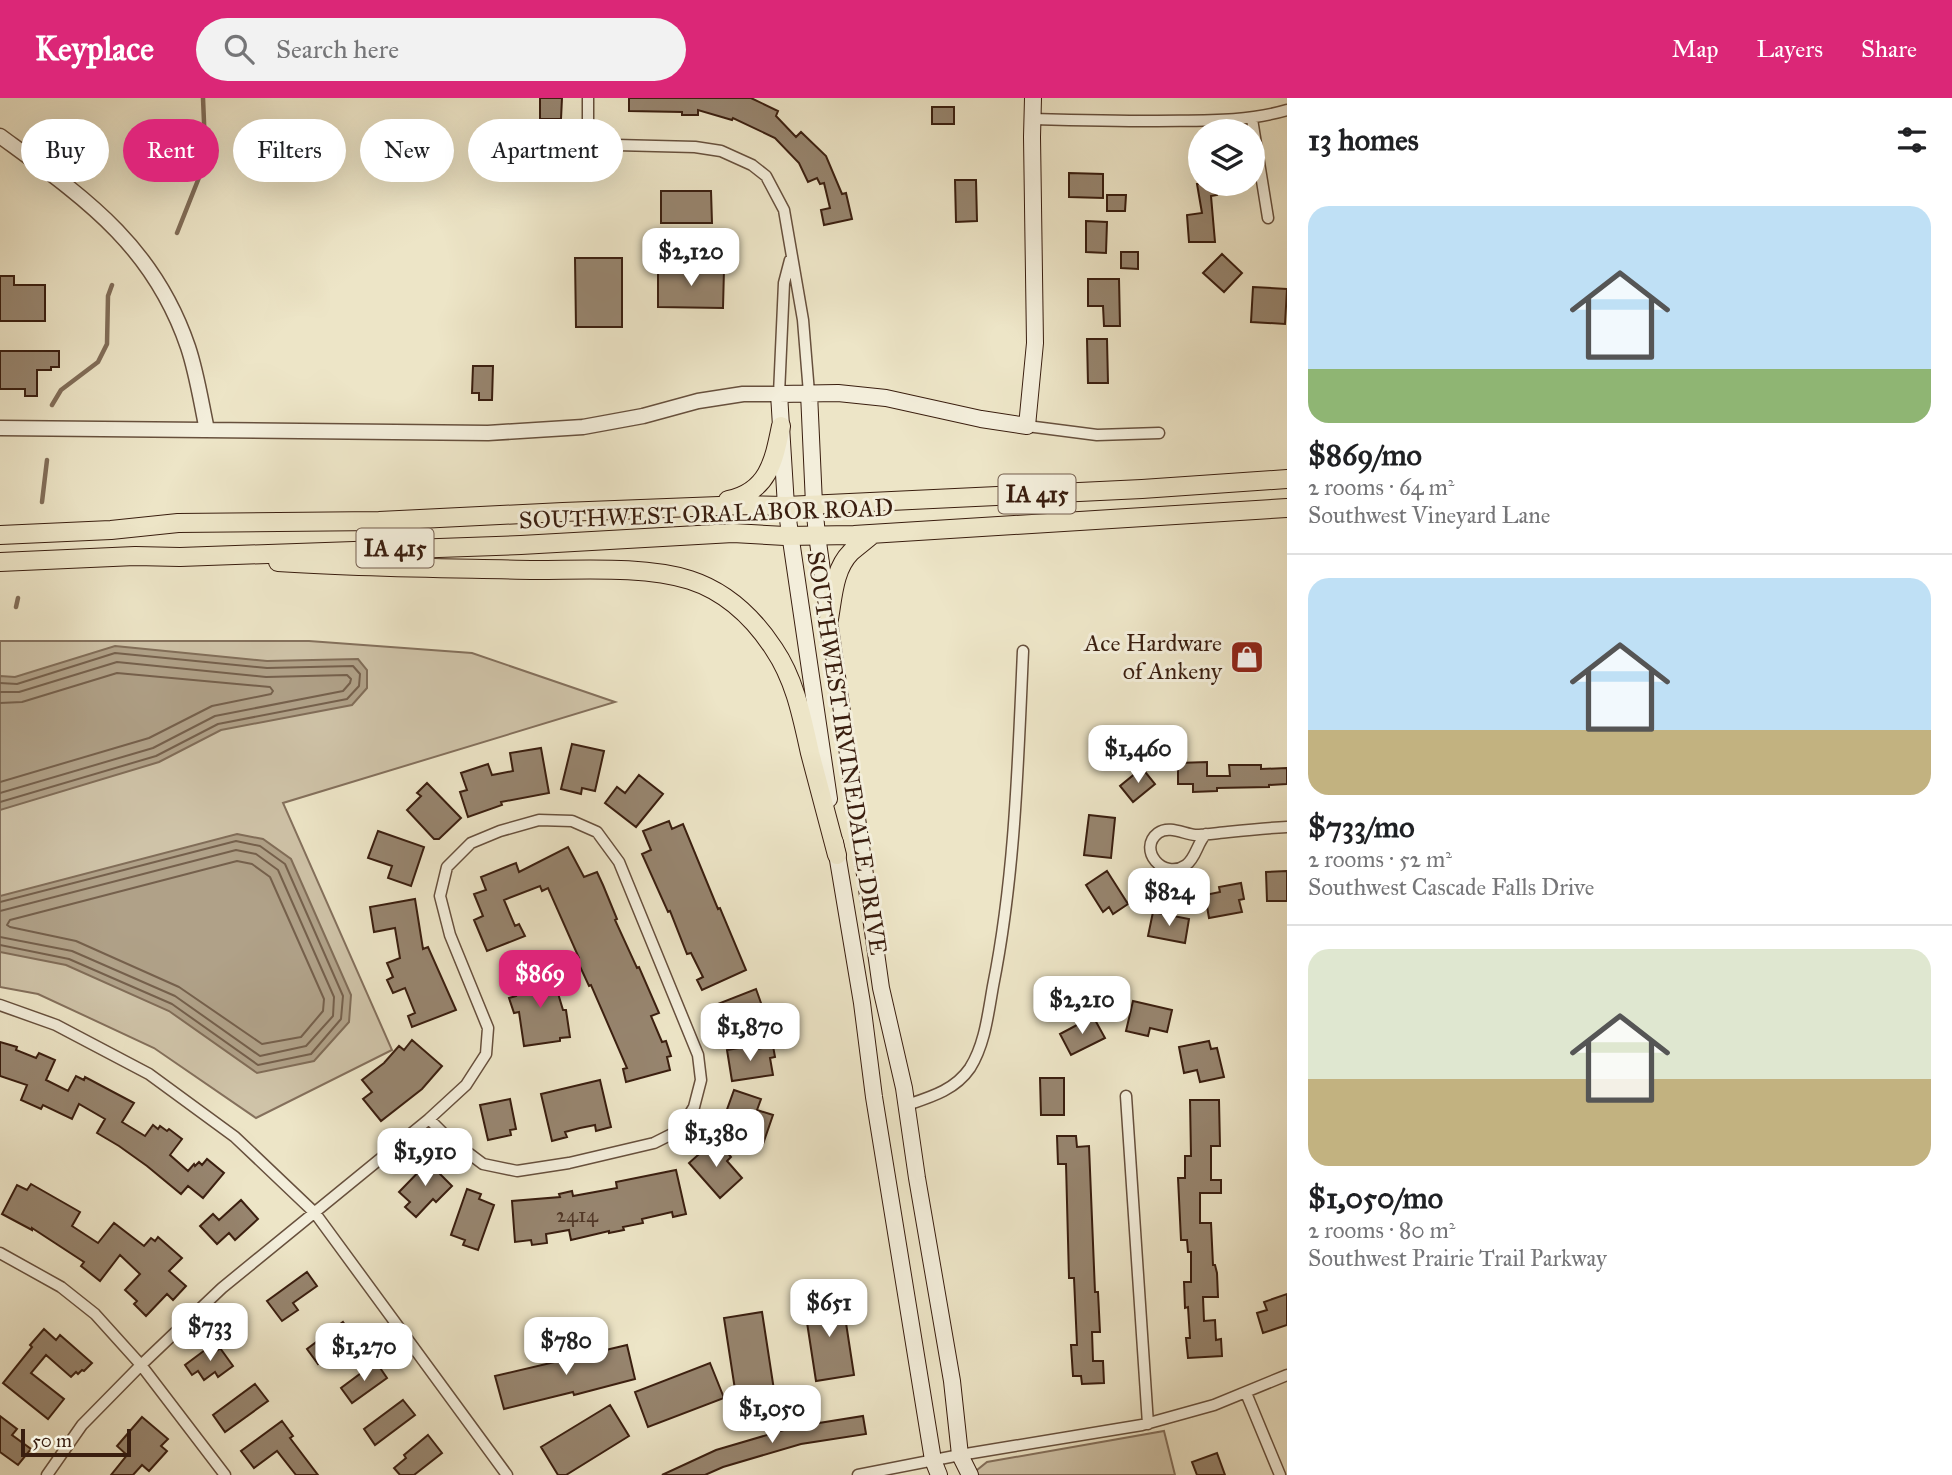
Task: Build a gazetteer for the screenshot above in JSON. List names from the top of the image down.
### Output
{
  "streets": {
    "main road": ["IA 415", "SOUTHWEST ORALABOR ROAD", "SOUTHWEST IRVINEDALE DRIVE"]
  },
  "crossings": [
    ["SOUTHWEST ORALABOR ROAD", "SOUTHWEST IRVINEDALE DRIVE"]
  ],
  "places": {
    "shop": ["Ace Hardware of Ankeny"]
  },
  "house_numbers": ["2414"],
  "scale_bar": "50 m",
  "page": {
    "header": "Keyplace",
    "search": "Search here",
    "nav": ["Map", "Layers", "Share"],
    "heading": "13 homes",
    "chip": [
      "Buy",
      "Rent",
      "Filters",
      "New",
      "Apartment"
    ],
    "list": [
      {
        "name": "$869/mo",
        "note": "2 rooms · 64 m² · Southwest Vineyard Lane"
      },
      {
        "name": "$733/mo",
        "note": "2 rooms · 52 m² · Southwest Cascade Falls Drive"
      },
      {
        "name": "$1,050/mo",
        "note": "2 rooms · 80 m² · Southwest Prairie Trail Parkway"
      }
    ],
    "price": [
      "$2,120",
      "$1,460",
      "$824",
      "$869",
      "$2,210",
      "$1,870",
      "$1,380",
      "$1,910",
      "$651",
      "$733",
      "$780",
      "$1,270",
      "$1,050"
    ],
    "scale": "50 m"
  }
}
